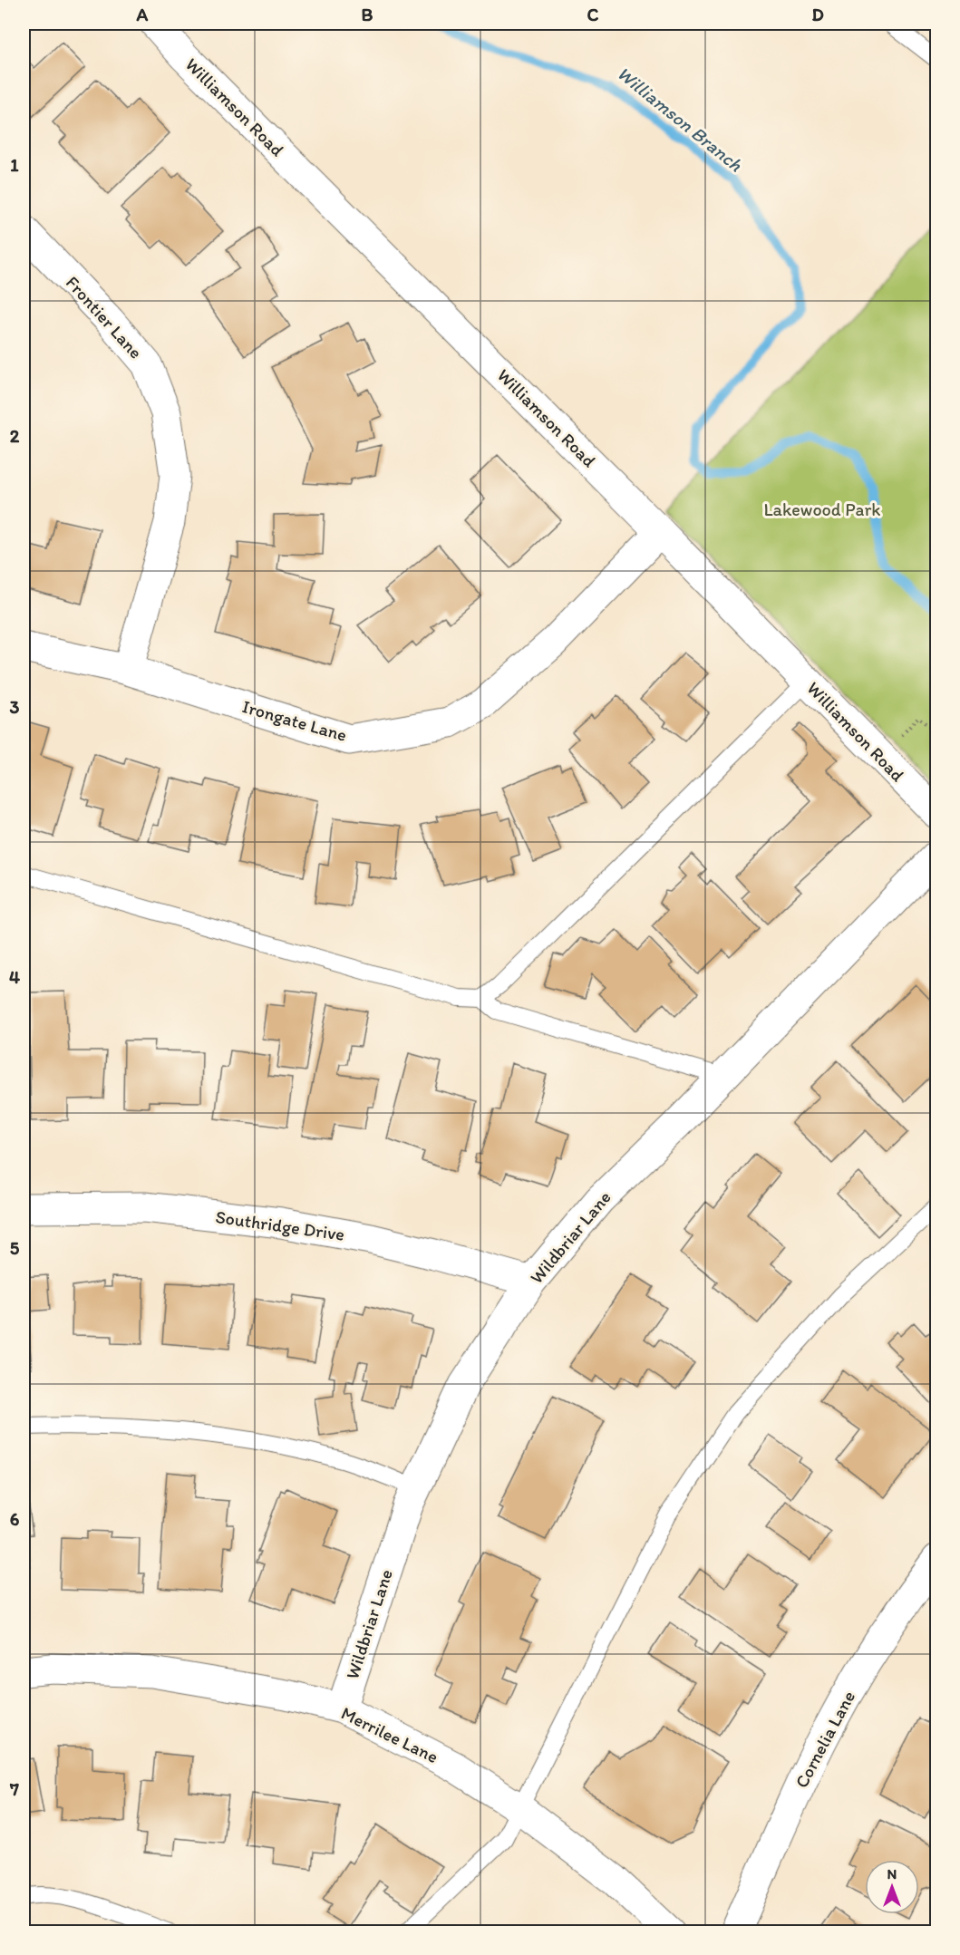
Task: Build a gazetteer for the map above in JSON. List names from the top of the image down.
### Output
{
  "streets": {
    "street": [
      "Williamson Road",
      "Frontier Lane",
      "Irongate Lane",
      "Southridge Drive",
      "Wildbriar Lane",
      "Merrilee Lane",
      "Cornelia Lane"
    ]
  },
  "crossings": [
    ["Williamson Road", "Irongate Lane"],
    ["Frontier Lane", "Irongate Lane"],
    ["Southridge Drive", "Wildbriar Lane"],
    ["Wildbriar Lane", "Merrilee Lane"]
  ],
  "water": ["Williamson Branch"],
  "parks": ["Lakewood Park"],
  "north": "top",
  "grid": {
    "columns": [
      "A",
      "B",
      "C",
      "D"
    ],
    "rows": [
      "1",
      "2",
      "3",
      "4",
      "5",
      "6",
      "7"
    ]
  }
}
